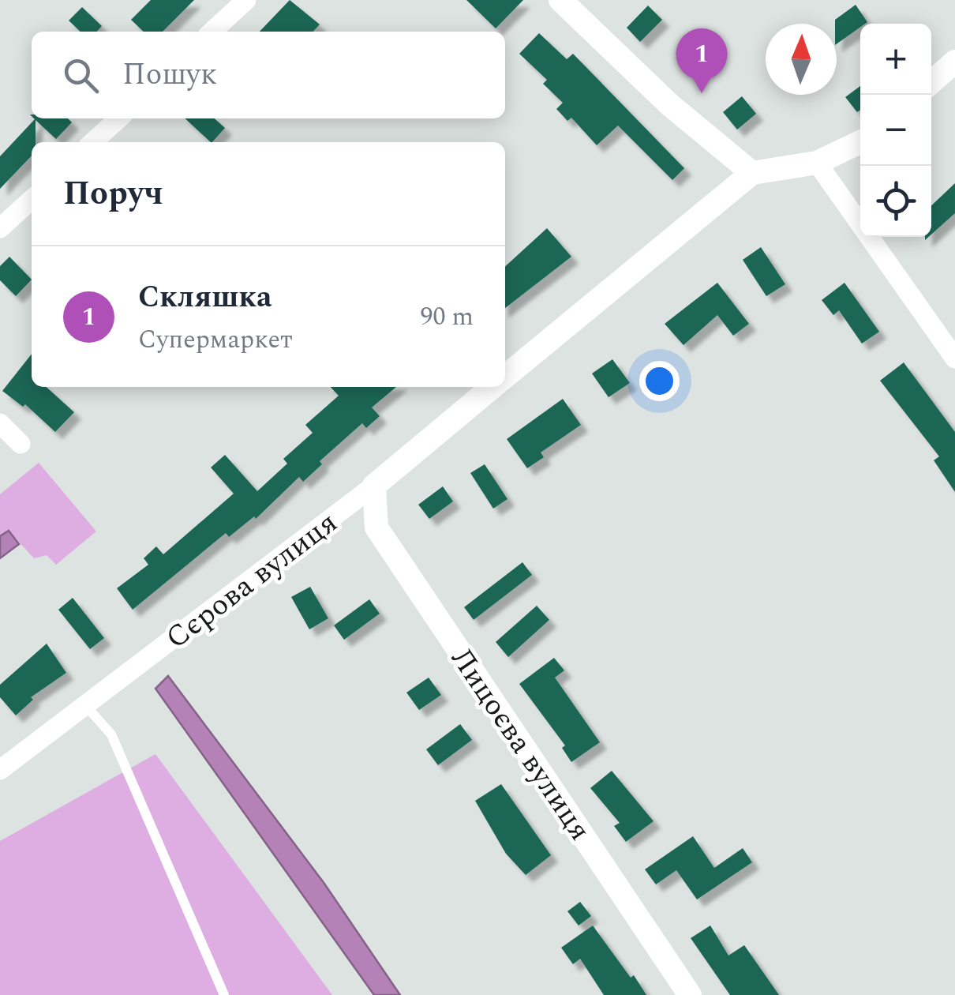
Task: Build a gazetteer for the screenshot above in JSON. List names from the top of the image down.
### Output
{
  "streets": {
    "street": ["Сєрова вулиця", "Лицоєва вулиця"]
  },
  "crossings": [
    ["Сєрова вулиця", "Лицоєва вулиця"]
  ],
  "north": "top",
  "page": {
    "map_buttons": ["+", "−"],
    "pins": "1",
    "search": "Пошук",
    "heading": "Поруч",
    "list": [
      {
        "mark": "1",
        "name": "Скляшка",
        "note": "Супермаркет",
        "value": "90 m"
      }
    ]
  }
}
